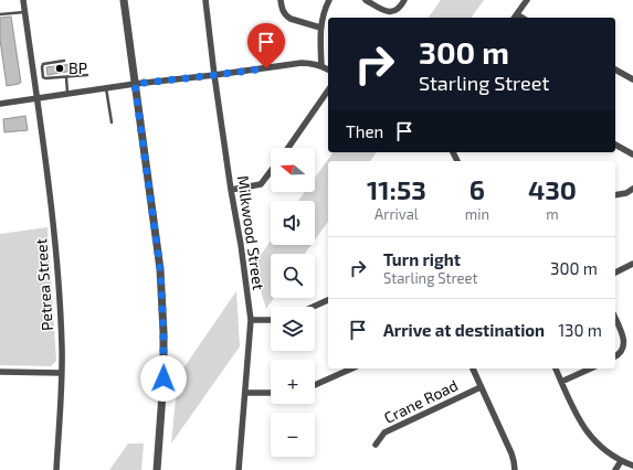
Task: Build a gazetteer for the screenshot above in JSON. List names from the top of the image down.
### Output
{
  "streets": {
    "street": ["Milkwood Street", "Petrea Street", "Crane Road"]
  },
  "places": ["BP"],
  "north": "left",
  "page": {
    "turn": ["300 m", "Starling Street"],
    "then": "Then",
    "map_buttons": ["+", "−"],
    "eta": [
      "11:53",
      "Arrival",
      "6",
      "min",
      "430",
      "m"
    ],
    "list": [
      {
        "name": "Turn right",
        "note": "Starling Street",
        "value": "300 m"
      },
      {
        "name": "Arrive at destination",
        "value": "130 m"
      }
    ]
  }
}
